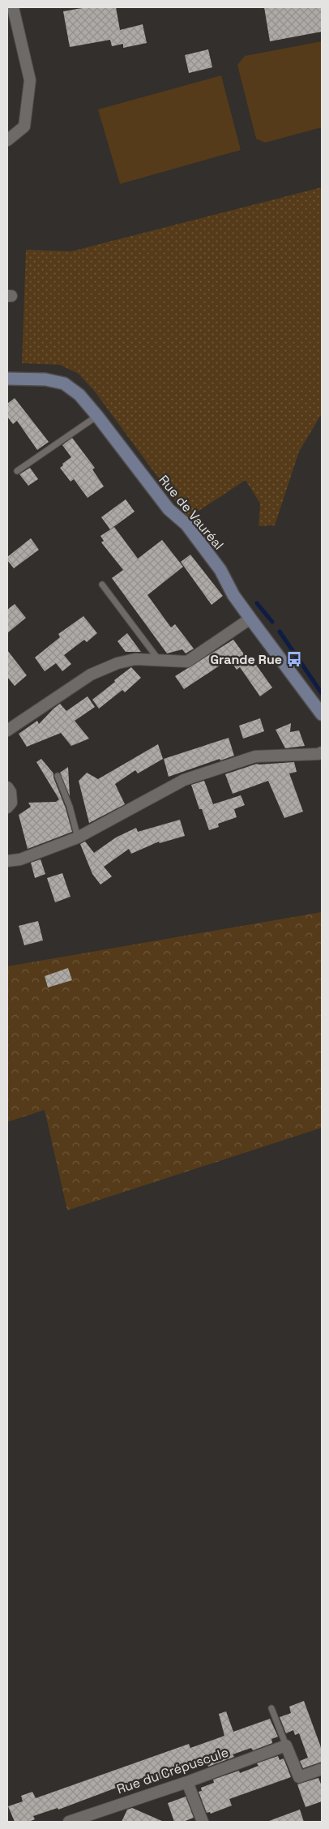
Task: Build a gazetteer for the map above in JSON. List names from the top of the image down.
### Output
{
  "streets": {
    "main road": ["Rue de Vauréal"],
    "street": ["Rue du Crépuscule"]
  },
  "places": {
    "bus stop": ["Grande Rue"]
  }
}
